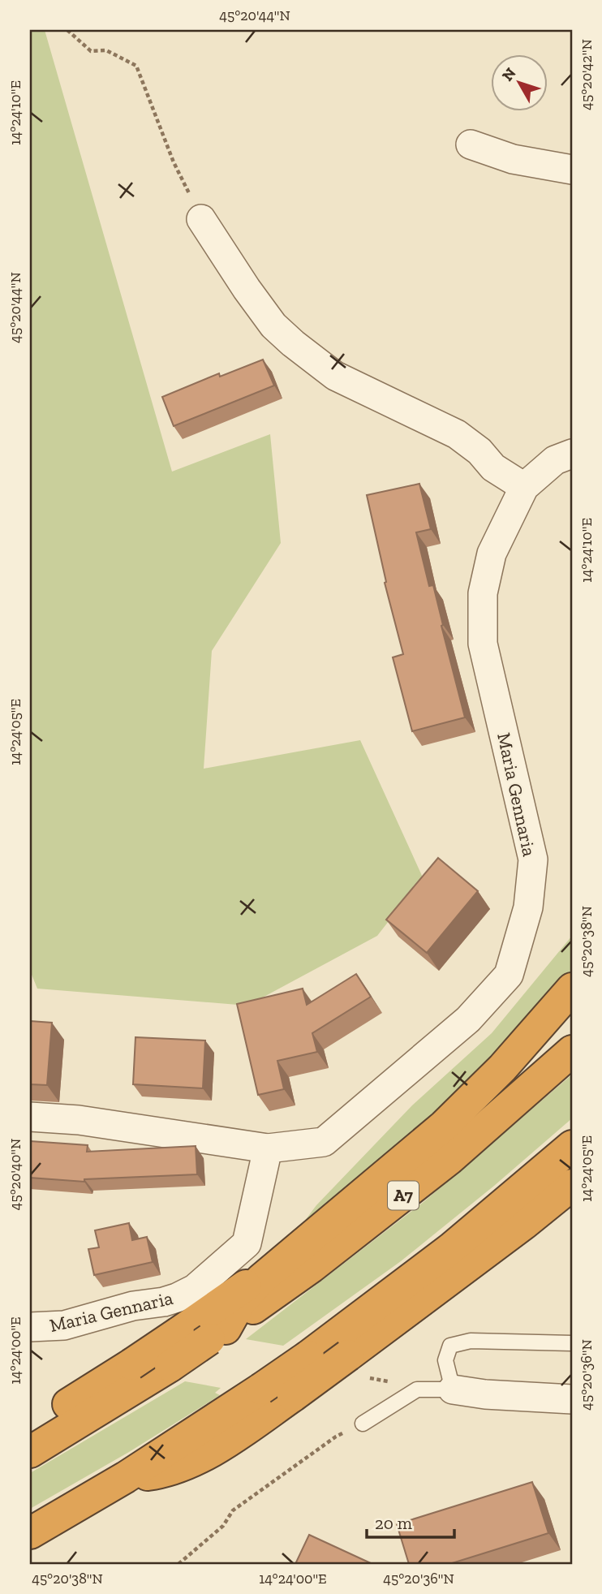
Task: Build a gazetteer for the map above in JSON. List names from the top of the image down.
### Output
{
  "streets": {
    "highway": ["A7"],
    "street": ["Maria Gennaria"]
  },
  "scale_bar": "20 m",
  "north": "top left",
  "coordinates": [
    "45°20'44\"N",
    "45°20'42\"N",
    "14°24'10\"E",
    "14°24'05\"E",
    "45°20'38\"N",
    "45°20'40\"N",
    "14°24'00\"E",
    "45°20'36\"N"
  ]
}
